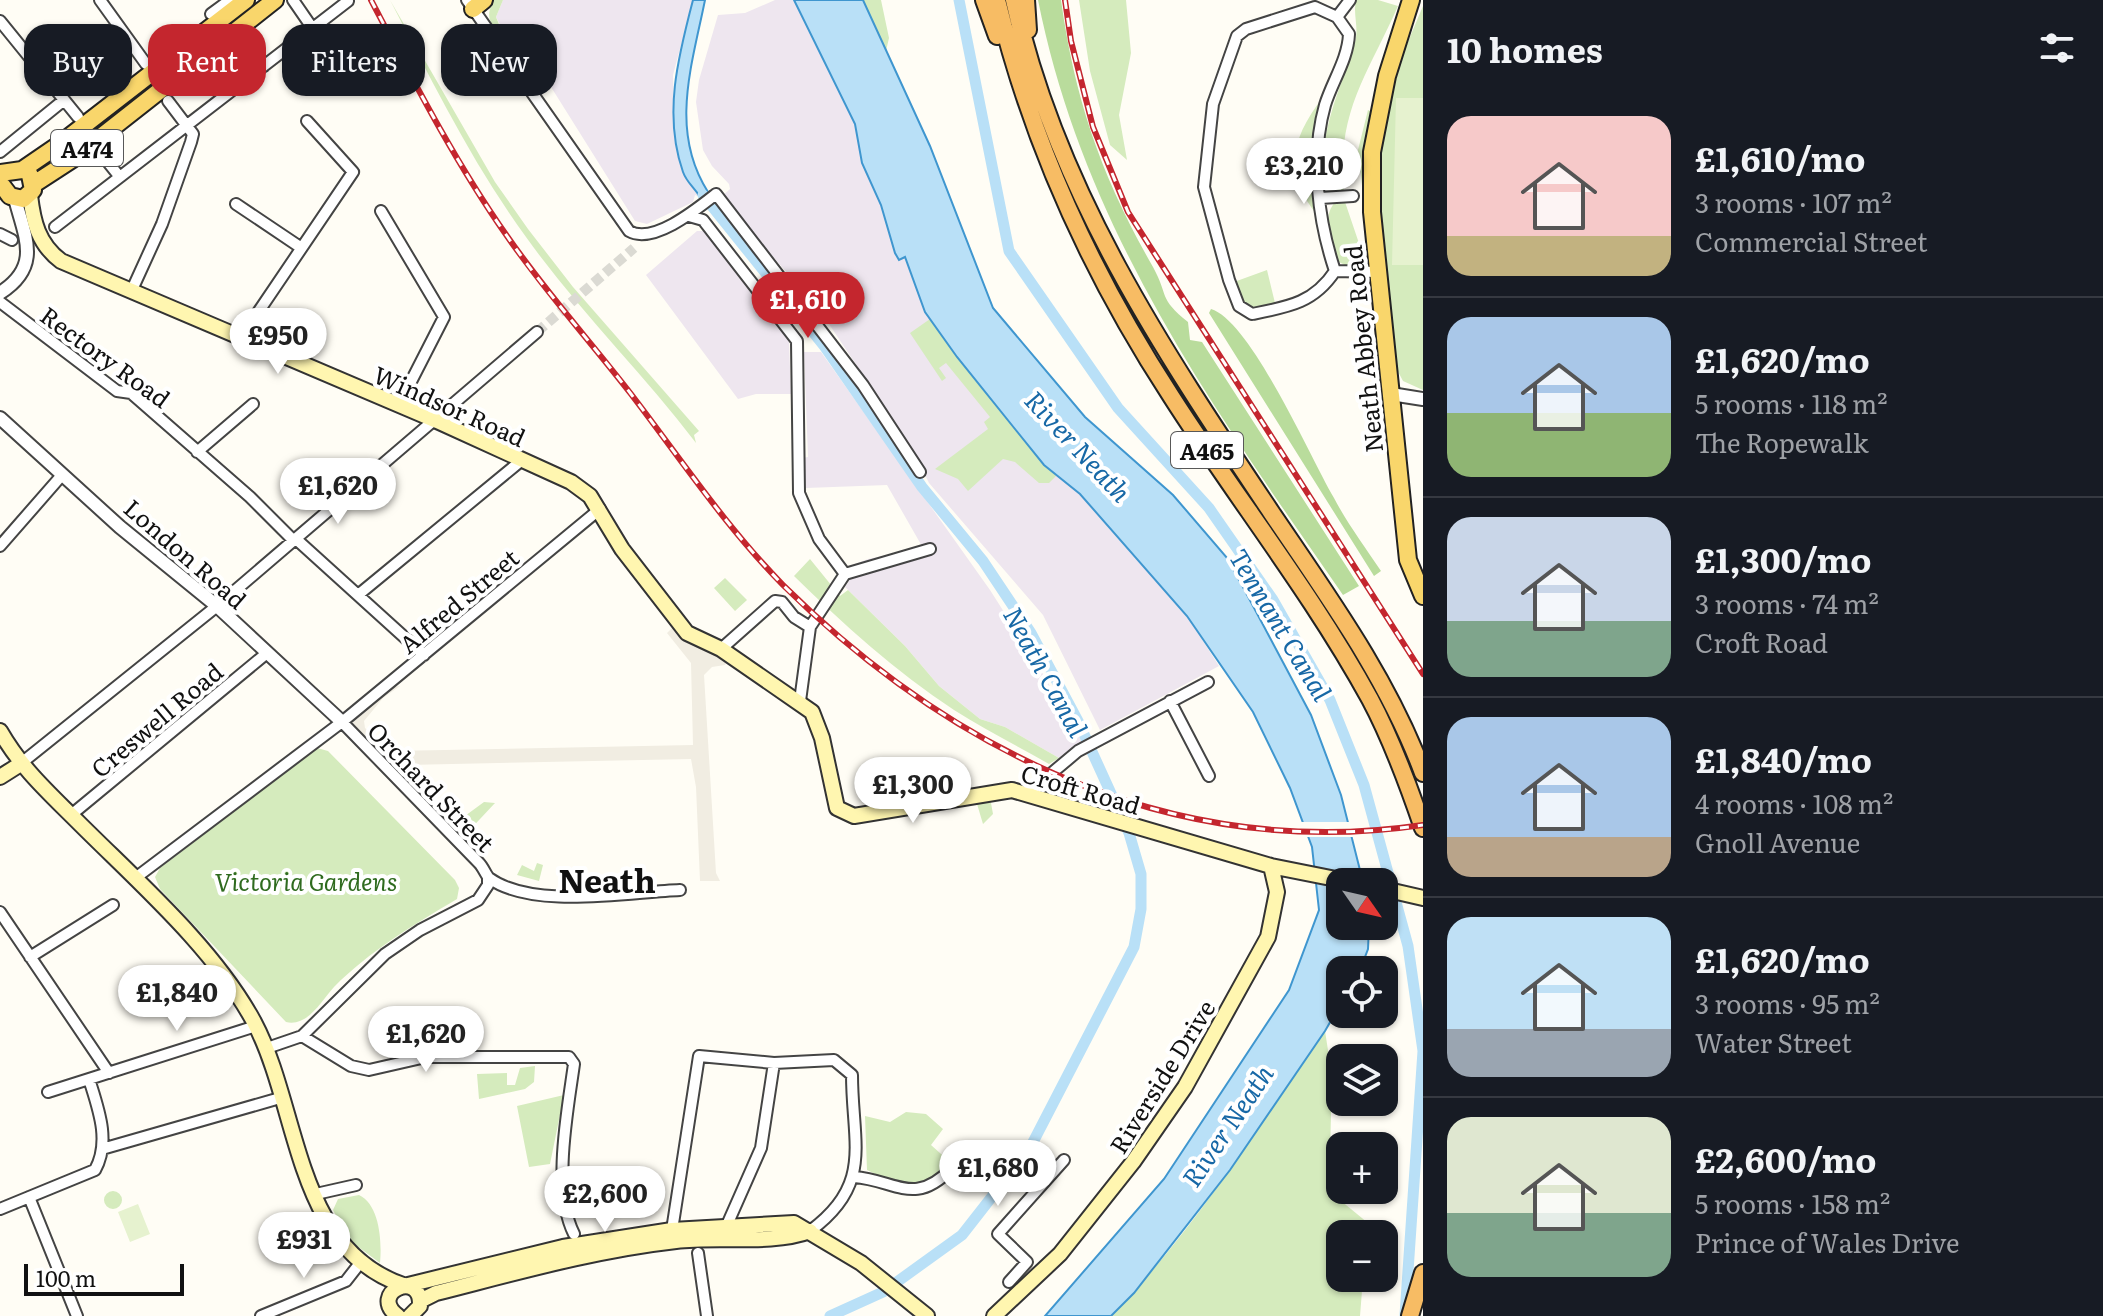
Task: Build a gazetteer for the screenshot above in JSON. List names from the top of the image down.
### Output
{
  "streets": {
    "highway": ["A465"],
    "main road": [
      "A474",
      "Neath Abbey Road",
      "Windsor Road",
      "Croft Road",
      "Riverside Drive"
    ],
    "street": [
      "Rectory Road",
      "London Road",
      "Alfred Street",
      "Creswell Road",
      "Orchard Street"
    ]
  },
  "crossings": [
    ["A474", "Windsor Road"],
    ["Rectory Road", "Alfred Street"],
    ["Windsor Road", "Alfred Street"],
    ["London Road", "Alfred Street"],
    ["London Road", "Creswell Road"],
    ["London Road", "Orchard Street"],
    ["Alfred Street", "Orchard Street"],
    ["Croft Road", "Riverside Drive"]
  ],
  "districts": ["Neath"],
  "water": ["River Neath", "Tennant Canal", "Neath Canal"],
  "parks": ["Victoria Gardens"],
  "scale_bar": "100 m",
  "north": "bottom right",
  "page": {
    "heading": "10 homes",
    "chip": [
      "Buy",
      "Rent",
      "Filters",
      "New"
    ],
    "list": [
      {
        "name": "£1,610/mo",
        "note": "3 rooms · 107 m² · Commercial Street"
      },
      {
        "name": "£1,620/mo",
        "note": "5 rooms · 118 m² · The Ropewalk"
      },
      {
        "name": "£1,300/mo",
        "note": "3 rooms · 74 m² · Croft Road"
      },
      {
        "name": "£1,840/mo",
        "note": "4 rooms · 108 m² · Gnoll Avenue"
      },
      {
        "name": "£1,620/mo",
        "note": "3 rooms · 95 m² · Water Street"
      },
      {
        "name": "£2,600/mo",
        "note": "5 rooms · 158 m² · Prince of Wales Drive"
      }
    ],
    "price": [
      "£3,210",
      "£1,610",
      "£950",
      "£1,620",
      "£1,300",
      "£1,840",
      "£1,620",
      "£1,680",
      "£2,600",
      "£931"
    ],
    "map_buttons": ["+", "−"],
    "scale": "100 m"
  }
}
